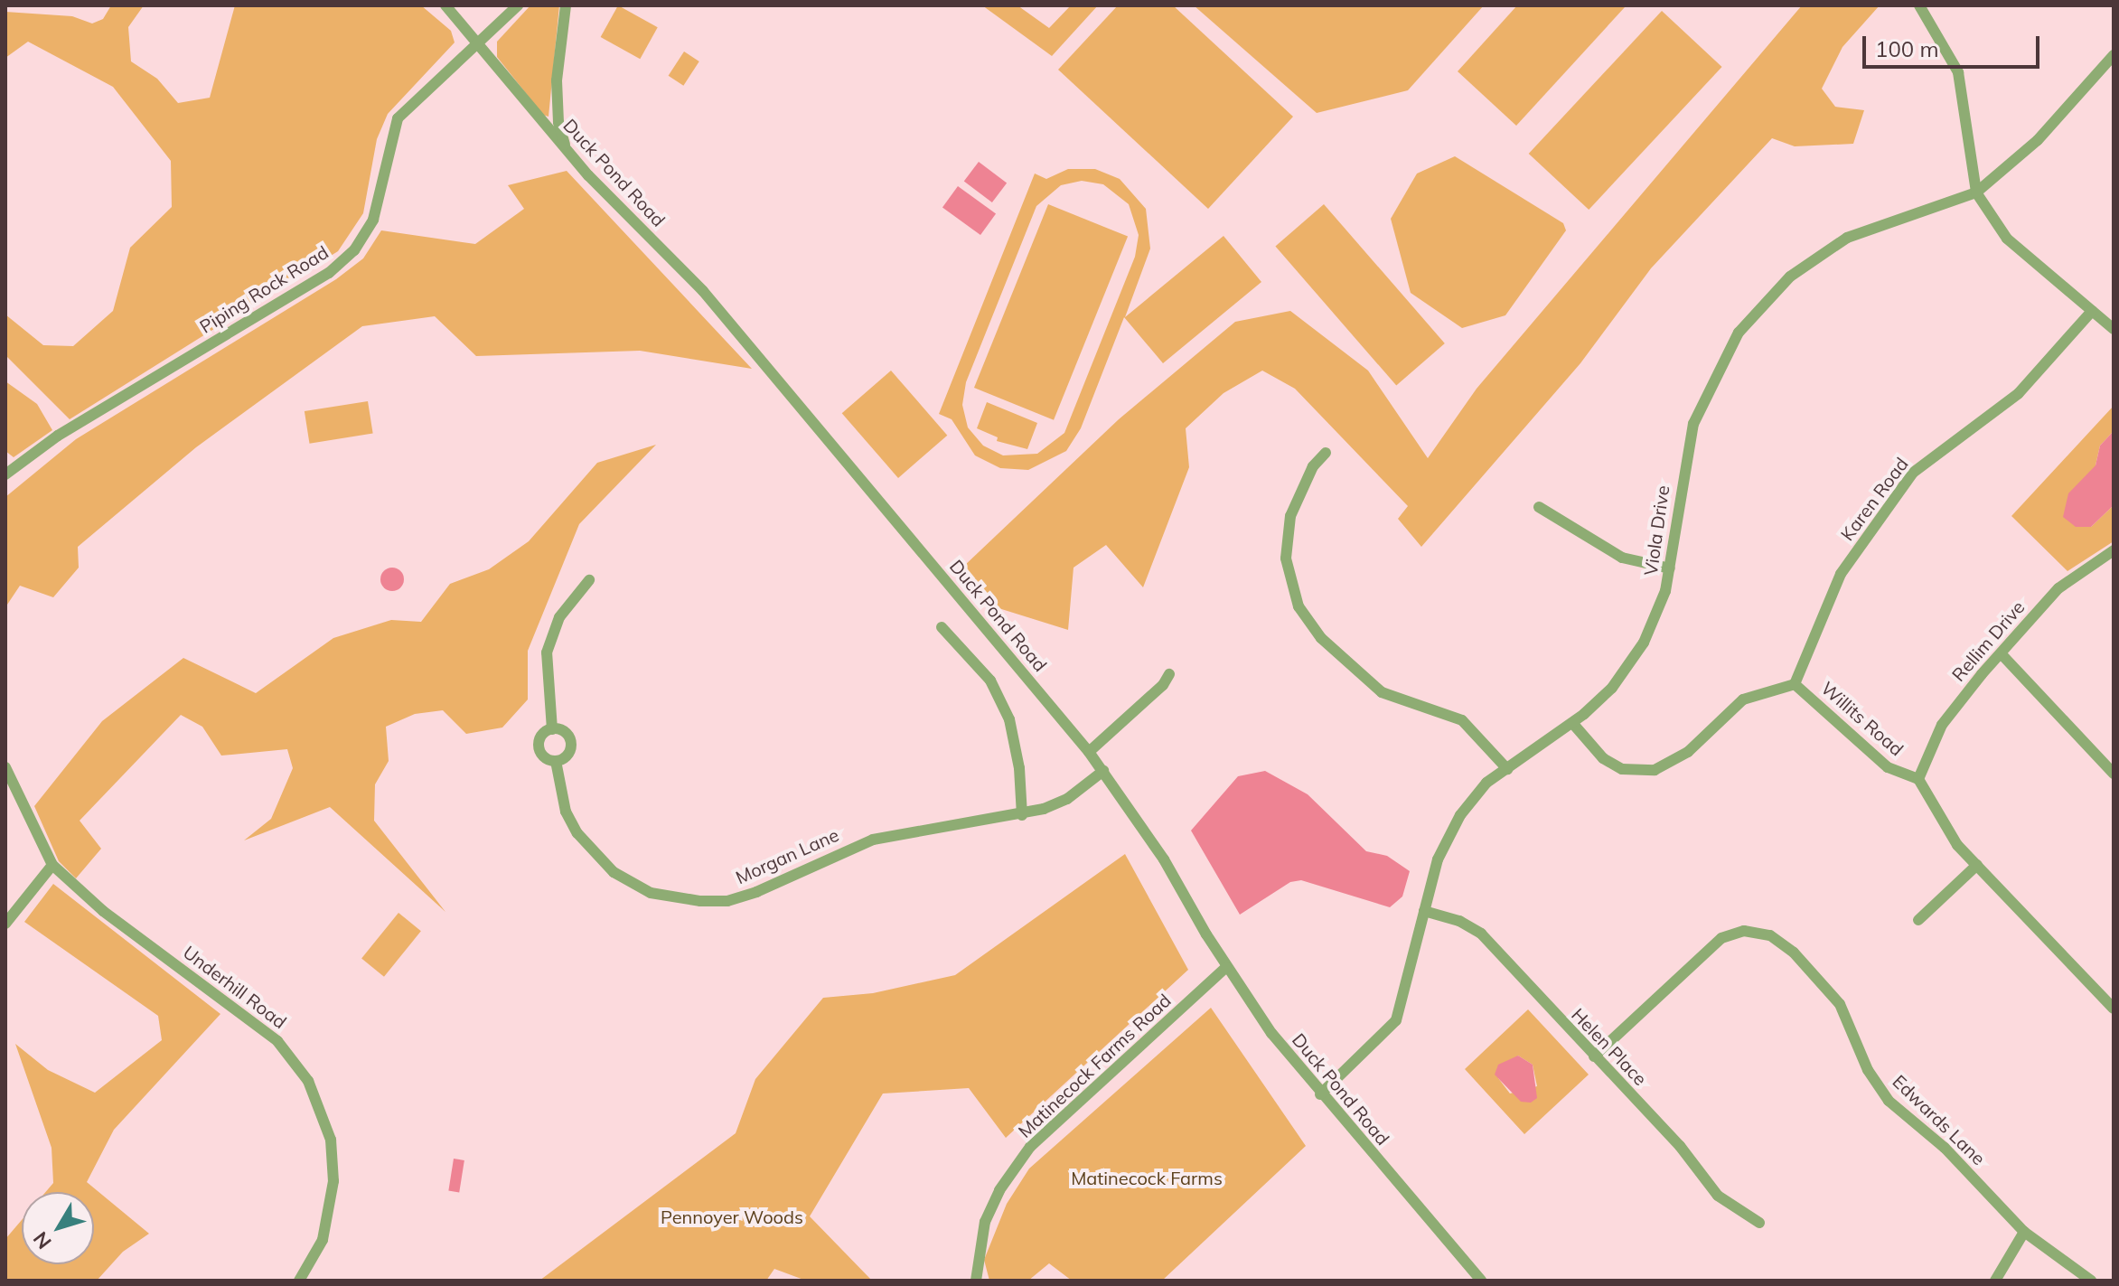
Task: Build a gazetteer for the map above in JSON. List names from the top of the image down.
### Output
{
  "streets": {
    "street": [
      "Duck Pond Road",
      "Piping Rock Road",
      "Karen Road",
      "Viola Drive",
      "Rellim Drive",
      "Willits Road",
      "Morgan Lane",
      "Underhill Road",
      "Helen Place",
      "Matinecock Farms Road",
      "Edwards Lane"
    ]
  },
  "crossings": [
    ["Duck Pond Road", "Piping Rock Road"],
    ["Duck Pond Road", "Viola Drive"],
    ["Duck Pond Road", "Morgan Lane"],
    ["Duck Pond Road", "Matinecock Farms Road"],
    ["Karen Road", "Willits Road"],
    ["Viola Drive", "Willits Road"],
    ["Viola Drive", "Helen Place"],
    ["Rellim Drive", "Willits Road"],
    ["Helen Place", "Edwards Lane"]
  ],
  "parks": ["Matinecock Farms", "Pennoyer Woods"],
  "scale_bar": "100 m",
  "north": "bottom left"
}
